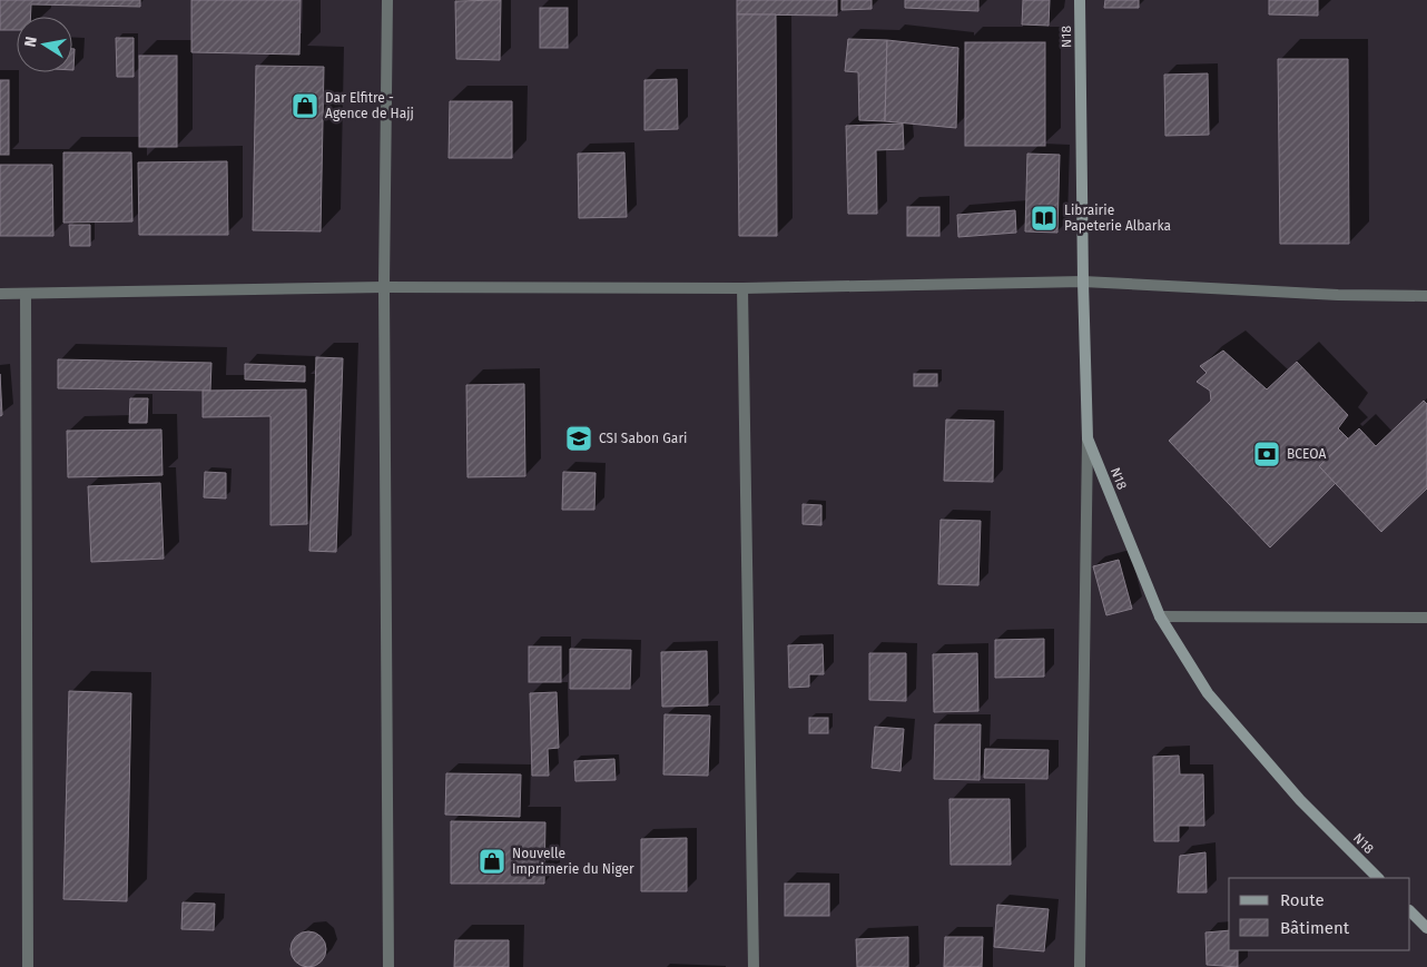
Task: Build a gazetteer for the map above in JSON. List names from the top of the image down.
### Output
{
  "streets": {
    "main road": ["N18"]
  },
  "places": {
    "shop": ["Dar Elfitre - Agence de Hajj", "Nouvelle Imprimerie du Niger"],
    "library": ["Librairie Papeterie Albarka"],
    "school or university": ["CSI Sabon Gari"],
    "bank": ["BCEOA"]
  },
  "legend": ["Route", "Bâtiment"],
  "north": "left"
}
